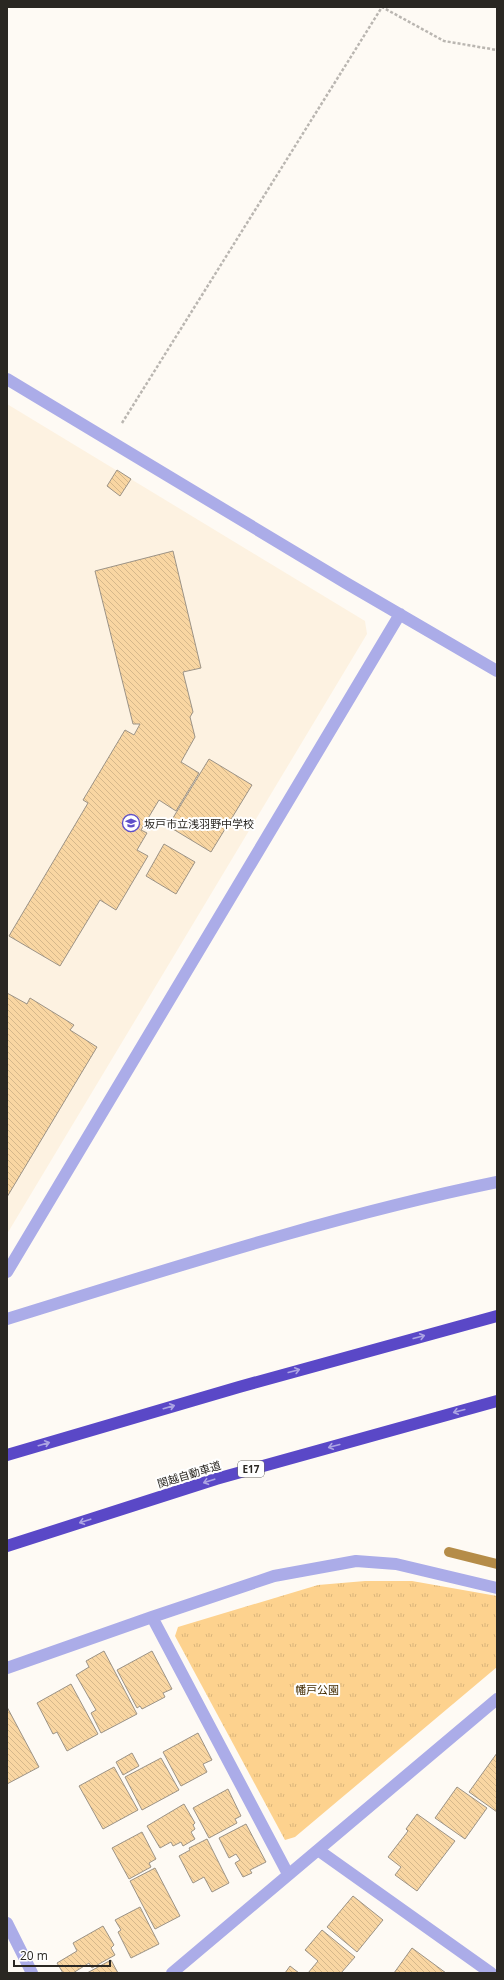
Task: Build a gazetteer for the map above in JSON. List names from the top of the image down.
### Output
{
  "streets": {
    "highway": ["E17", "関越自動車道"]
  },
  "parks": ["幡戸公園"],
  "places": {
    "school or university": ["坂戸市立浅羽野中学校"]
  },
  "scale_bar": "20 m"
}
